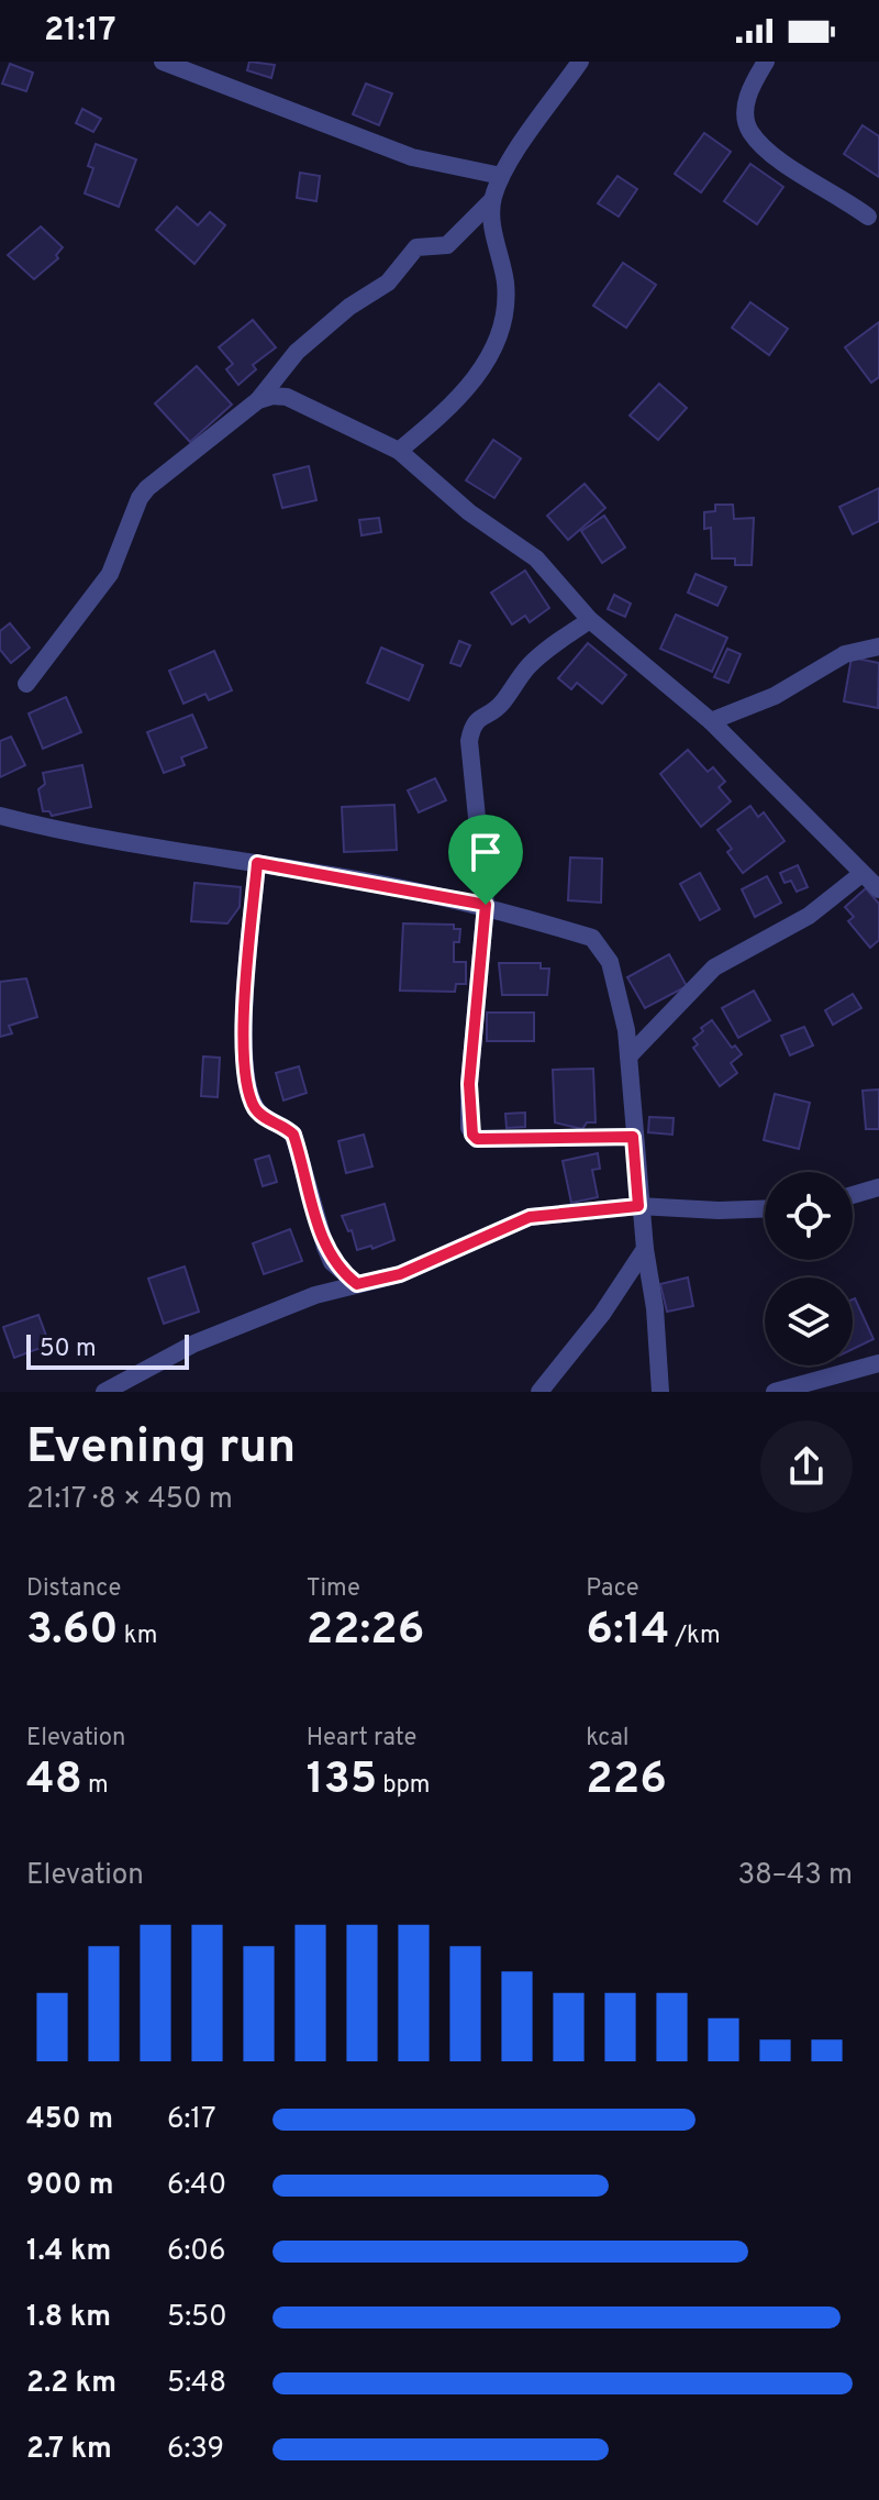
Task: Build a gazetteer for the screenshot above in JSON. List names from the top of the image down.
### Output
{
  "scale_bar": "50 m",
  "page": {
    "status": "21:17",
    "scale": "50 m",
    "heading": ["Evening run", "21:17 · 8 × 450 m"],
    "stats": [
      ["Distance", "3.60 km"],
      ["Time", "22:26"],
      ["Pace", "6:14 /km"],
      ["Elevation", "48 m"],
      ["Heart rate", "135 bpm"],
      ["kcal", "226"]
    ],
    "chart": ["Elevation", "38–43 m"],
    "list": [
      {
        "name": "450 m",
        "note": "6:17"
      },
      {
        "name": "900 m",
        "note": "6:40"
      },
      {
        "name": "1.4 km",
        "note": "6:06"
      },
      {
        "name": "1.8 km",
        "note": "5:50"
      },
      {
        "name": "2.2 km",
        "note": "5:48"
      },
      {
        "name": "2.7 km",
        "note": "6:39"
      }
    ]
  }
}
